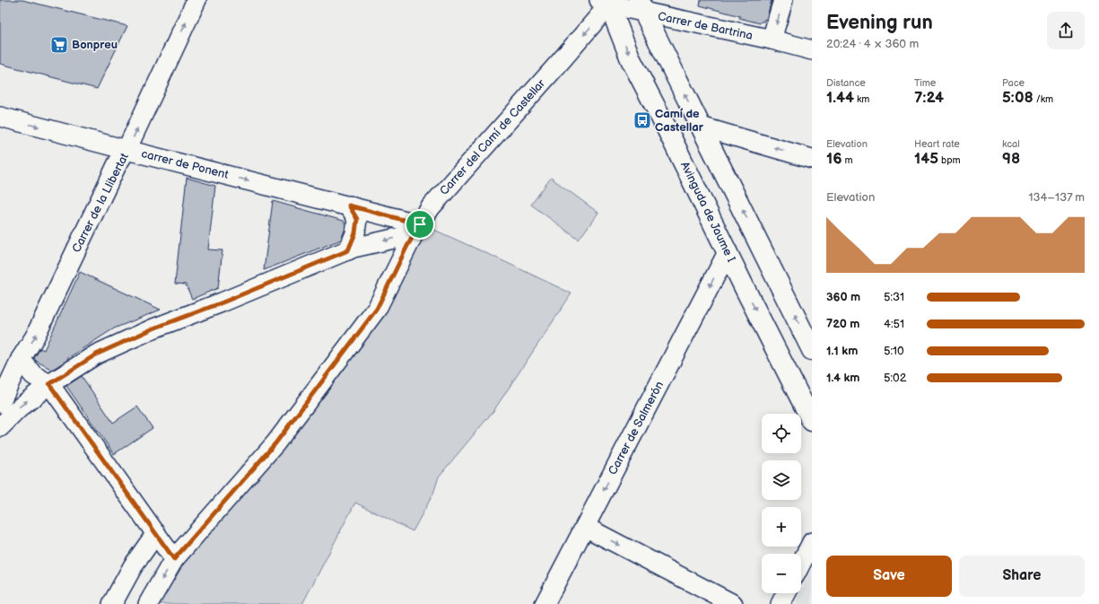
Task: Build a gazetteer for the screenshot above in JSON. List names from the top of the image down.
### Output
{
  "streets": {
    "street": [
      "Carrer de Bartrina",
      "Carrer del Camí de Castellar",
      "carrer de Ponent",
      "Carrer de la Llibertat",
      "Avinguda de Jaume I",
      "Carrer de Salmerón"
    ]
  },
  "crossings": [
    ["Carrer de Bartrina", "Carrer del Camí de Castellar"],
    ["Carrer de Bartrina", "Avinguda de Jaume I"],
    ["Carrer del Camí de Castellar", "carrer de Ponent"],
    ["Carrer del Camí de Castellar", "Avinguda de Jaume I"],
    ["carrer de Ponent", "Carrer de la Llibertat"],
    ["Avinguda de Jaume I", "Carrer de Salmerón"]
  ],
  "one_way": [
    "Carrer del Camí de Castellar",
    "carrer de Ponent",
    "Carrer de la Llibertat",
    "Carrer de Salmerón"
  ],
  "places": {
    "supermarket": ["Bonpreu"],
    "bus stop": ["Camí de Castellar"]
  },
  "page": {
    "heading": ["Evening run", "20:24 · 4 × 360 m"],
    "stats": [
      ["Distance", "1.44 km"],
      ["Time", "7:24"],
      ["Pace", "5:08 /km"],
      ["Elevation", "16 m"],
      ["Heart rate", "145 bpm"],
      ["kcal", "98"]
    ],
    "chart": ["Elevation", "134–137 m"],
    "list": [
      {
        "name": "360 m",
        "note": "5:31"
      },
      {
        "name": "720 m",
        "note": "4:51"
      },
      {
        "name": "1.1 km",
        "note": "5:10"
      },
      {
        "name": "1.4 km",
        "note": "5:02"
      }
    ],
    "map_buttons": ["+", "−"],
    "buttons": ["Save", "Share"]
  }
}
